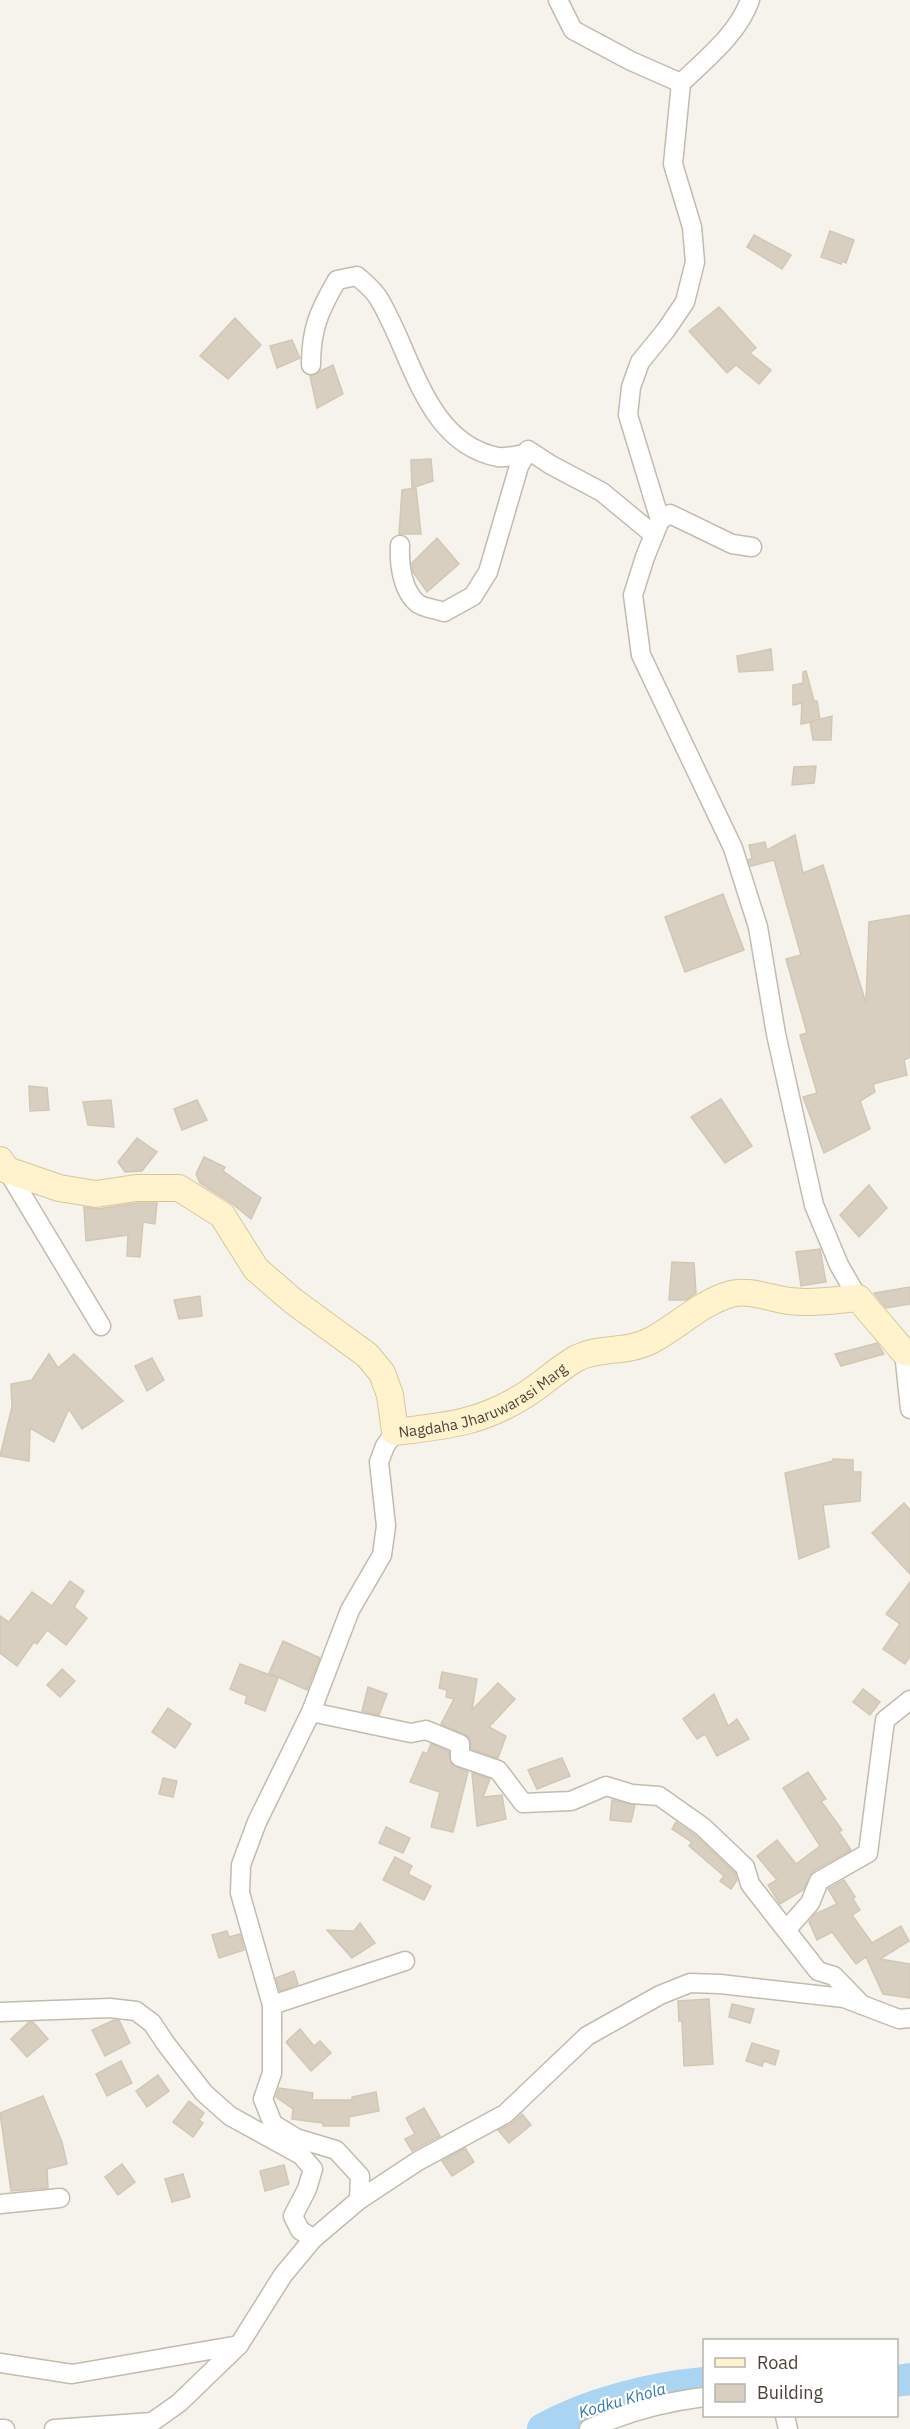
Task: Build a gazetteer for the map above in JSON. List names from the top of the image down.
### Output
{
  "streets": {
    "street": ["Nagdaha Jharuwarasi Marg"]
  },
  "water": ["Kodku Khola"],
  "legend": ["Road", "Building"]
}
